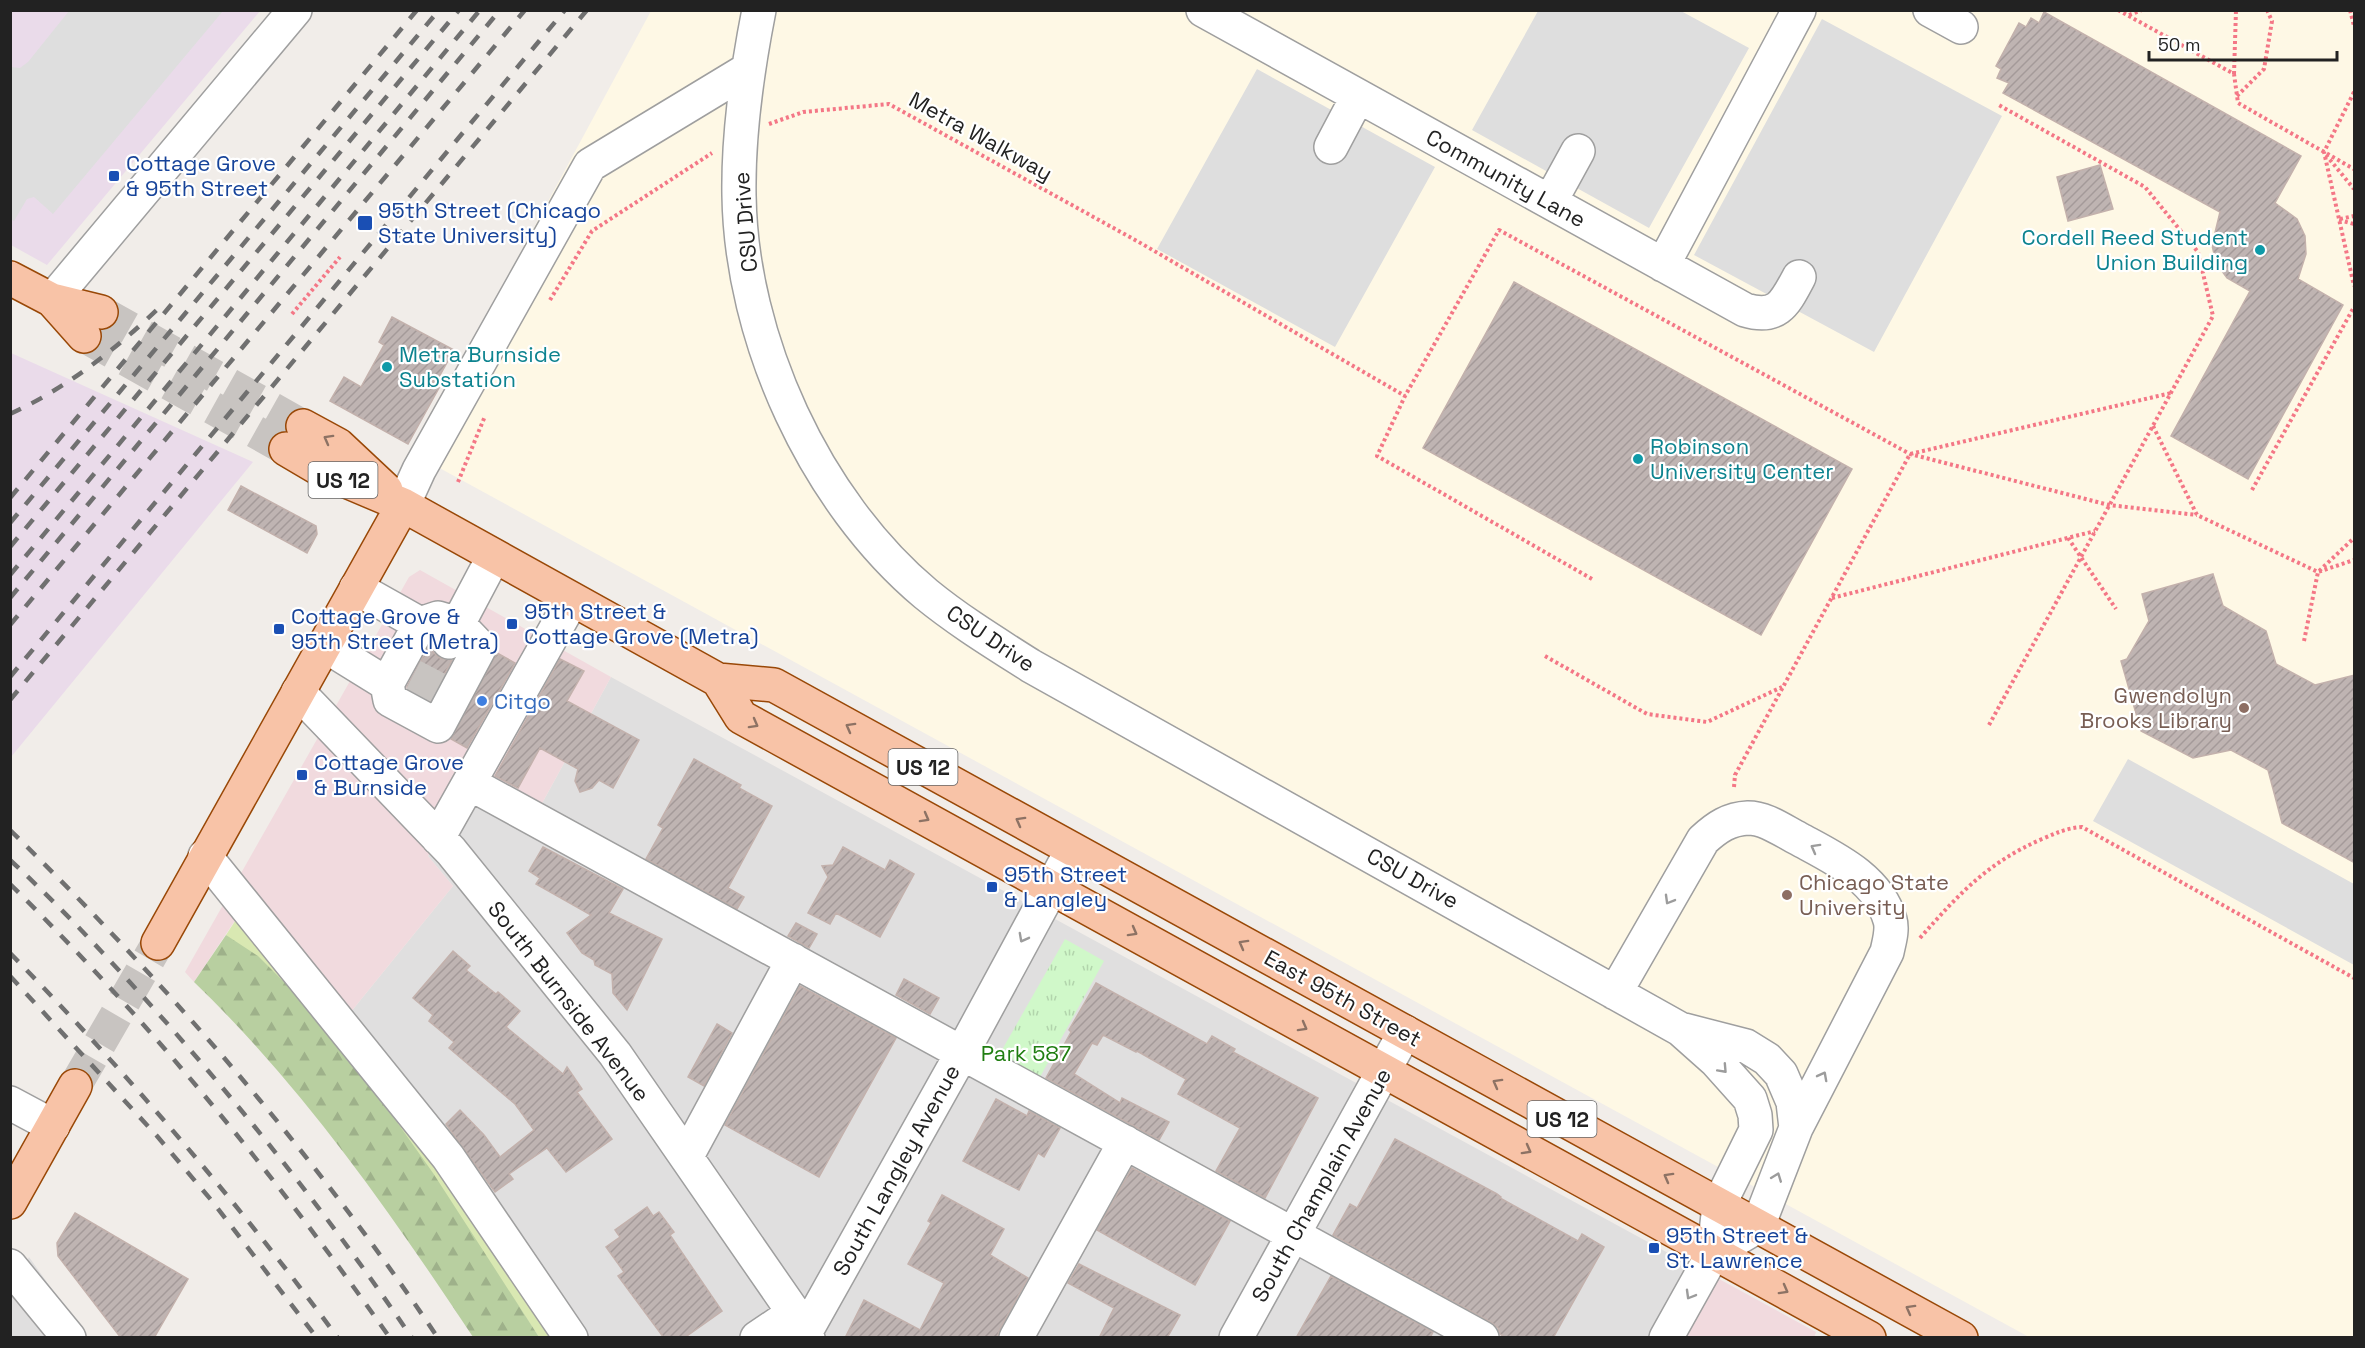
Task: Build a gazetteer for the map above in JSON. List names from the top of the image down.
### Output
{
  "streets": {
    "main road": ["US 12", "East 95th Street"],
    "street": [
      "Community Lane",
      "CSU Drive",
      "South Burnside Avenue",
      "South Langley Avenue",
      "South Champlain Avenue"
    ],
    "path": ["Metra Walkway"]
  },
  "crossings": [
    ["Metra Walkway", "CSU Drive"],
    ["East 95th Street", "South Langley Avenue"],
    ["East 95th Street", "South Champlain Avenue"],
    ["South Burnside Avenue", "South Langley Avenue"]
  ],
  "parks": ["Park 587"],
  "places": {
    "transit": [
      "Cottage Grove & 95th Street",
      "95th Street (Chicago State University)",
      "95th Street & Cottage Grove (Metra)",
      "Cottage Grove & 95th Street (Metra)",
      "Cottage Grove & Burnside",
      "95th Street & Langley",
      "95th Street & St. Lawrence"
    ],
    "other": [
      "Cordell Reed Student Union Building",
      "Metra Burnside Substation",
      "Robinson University Center",
      "Citgo",
      "Gwendolyn Brooks Library",
      "Chicago State University"
    ]
  },
  "scale_bar": "50 m"
}
